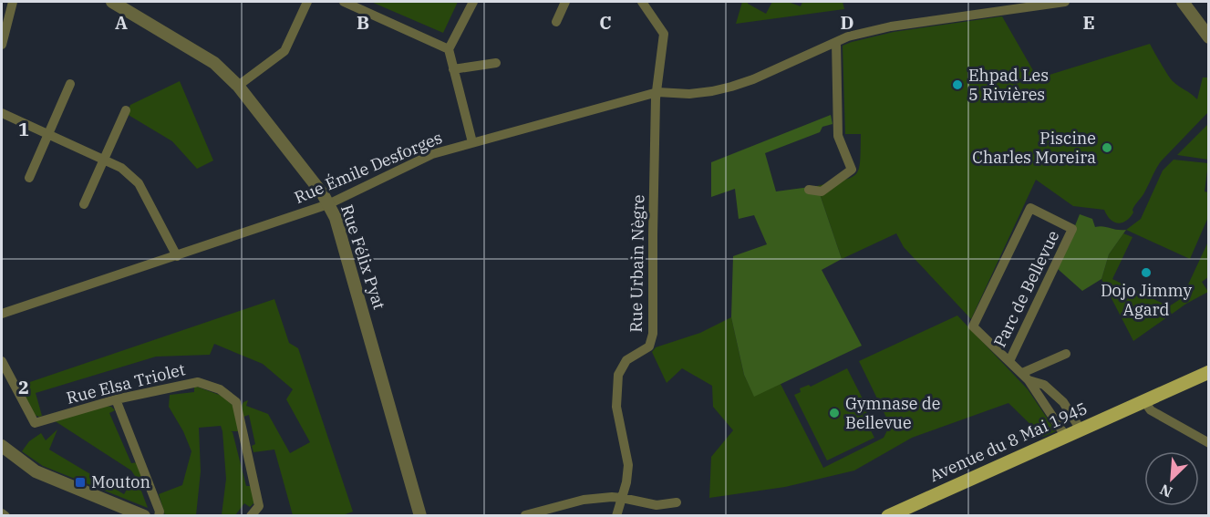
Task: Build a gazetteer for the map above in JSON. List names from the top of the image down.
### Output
{
  "streets": {
    "main road": ["Avenue du 8 Mai 1945"],
    "street": [
      "Rue Émile Desforges",
      "Rue Félix Pyat",
      "Rue Urbain Nègre",
      "Parc de Bellevue",
      "Rue Elsa Triolet"
    ]
  },
  "crossings": [
    ["Rue Émile Desforges", "Rue Félix Pyat"],
    ["Rue Émile Desforges", "Rue Urbain Nègre"],
    ["Parc de Bellevue", "Avenue du 8 Mai 1945"]
  ],
  "places": {
    "other": [
      "Ehpad Les 5 Rivières",
      "Piscine Charles Moreira",
      "Dojo Jimmy Agard",
      "Gymnase de Bellevue"
    ],
    "transit": ["Mouton"]
  },
  "north": "bottom left",
  "grid": {
    "columns": [
      "A",
      "B",
      "C",
      "D",
      "E"
    ],
    "rows": ["1", "2"]
  }
}
